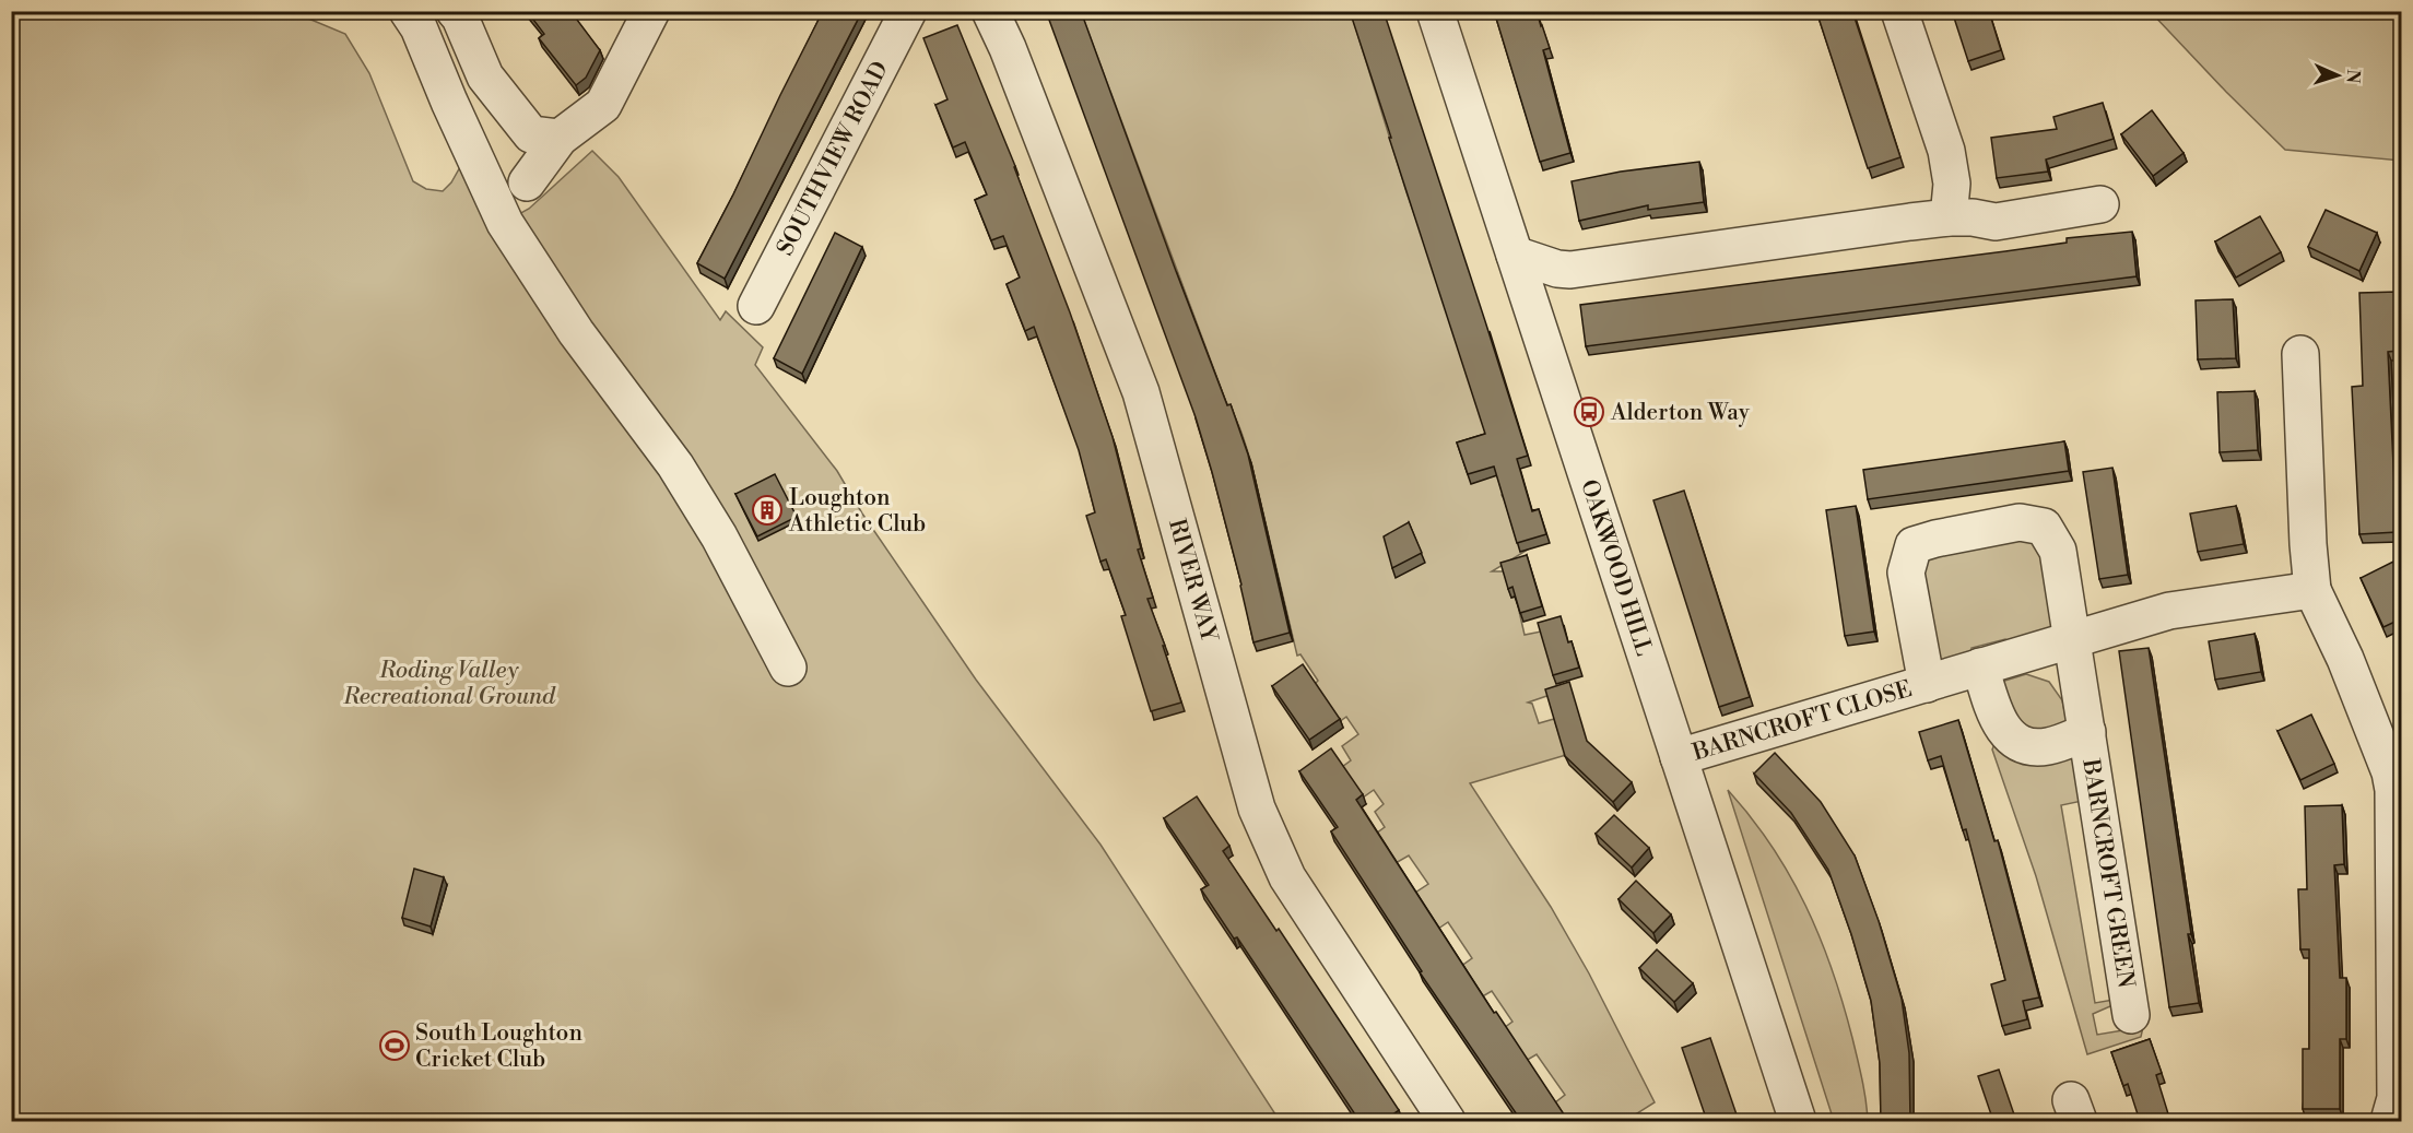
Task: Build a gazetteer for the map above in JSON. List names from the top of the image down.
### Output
{
  "streets": {
    "street": [
      "SOUTHVIEW ROAD",
      "OAKWOOD HILL",
      "RIVER WAY",
      "BARNCROFT CLOSE",
      "BARNCROFT GREEN"
    ]
  },
  "crossings": [
    ["OAKWOOD HILL", "BARNCROFT CLOSE"],
    ["BARNCROFT CLOSE", "BARNCROFT GREEN"]
  ],
  "parks": ["Roding Valley Recreational Ground"],
  "places": {
    "bus stop": ["Alderton Way"],
    "building": ["Loughton Athletic Club"],
    "sports": ["South Loughton Cricket Club"]
  },
  "north": "right"
}
